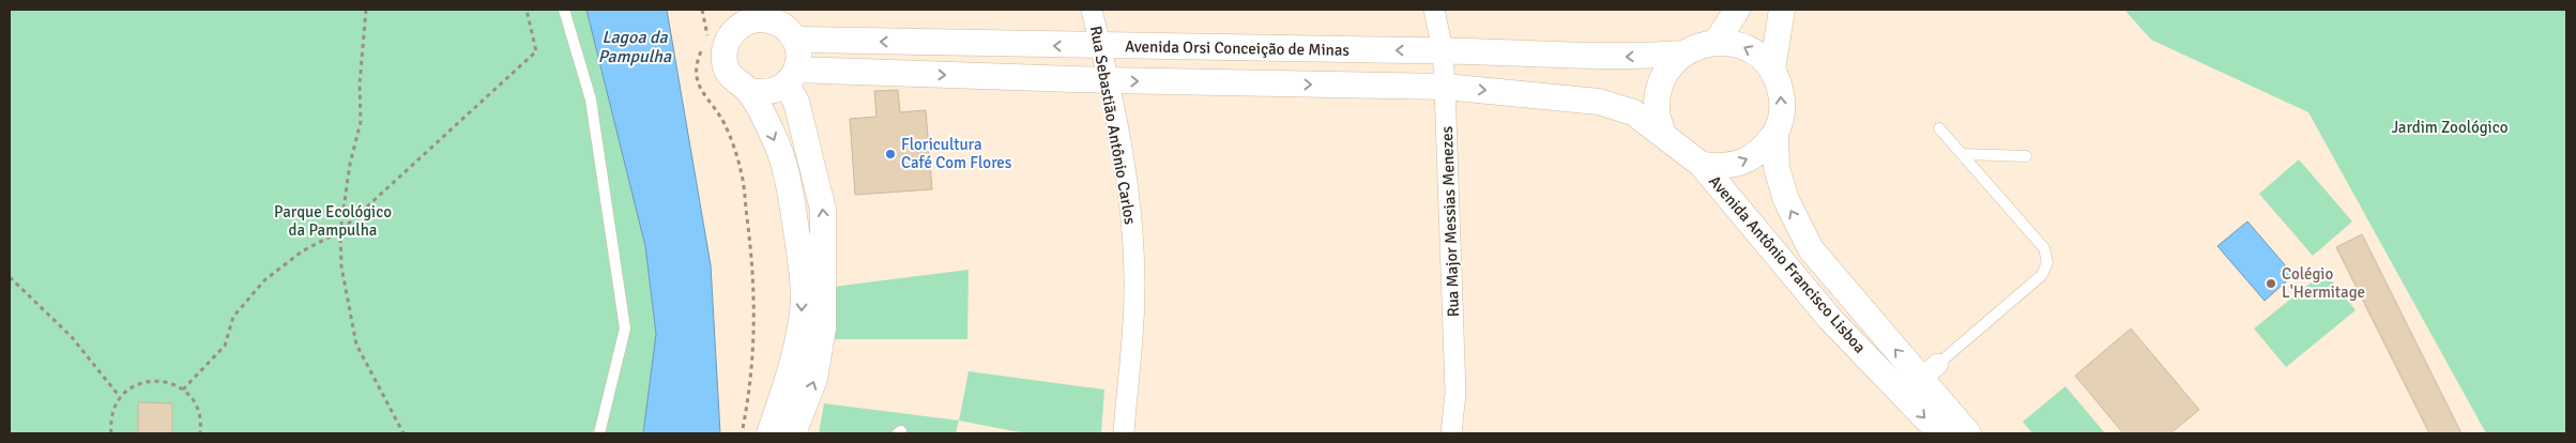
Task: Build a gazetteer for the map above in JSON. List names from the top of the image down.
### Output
{
  "streets": {
    "street": [
      "Avenida Orsi Conceição de Minas",
      "Rua Sebastião Antônio Carlos",
      "Rua Major Messias Menezes",
      "Avenida Antônio Francisco Lisboa"
    ]
  },
  "crossings": [
    ["Avenida Orsi Conceição de Minas", "Rua Sebastião Antônio Carlos"],
    ["Avenida Orsi Conceição de Minas", "Rua Major Messias Menezes"],
    ["Avenida Orsi Conceição de Minas", "Avenida Antônio Francisco Lisboa"]
  ],
  "water": ["Lagoa da Pampulha"],
  "parks": ["Jardim Zoológico", "Parque Ecológico da Pampulha"],
  "places": ["Floricultura Café Com Flores", "Colégio L'Hermitage"]
}
